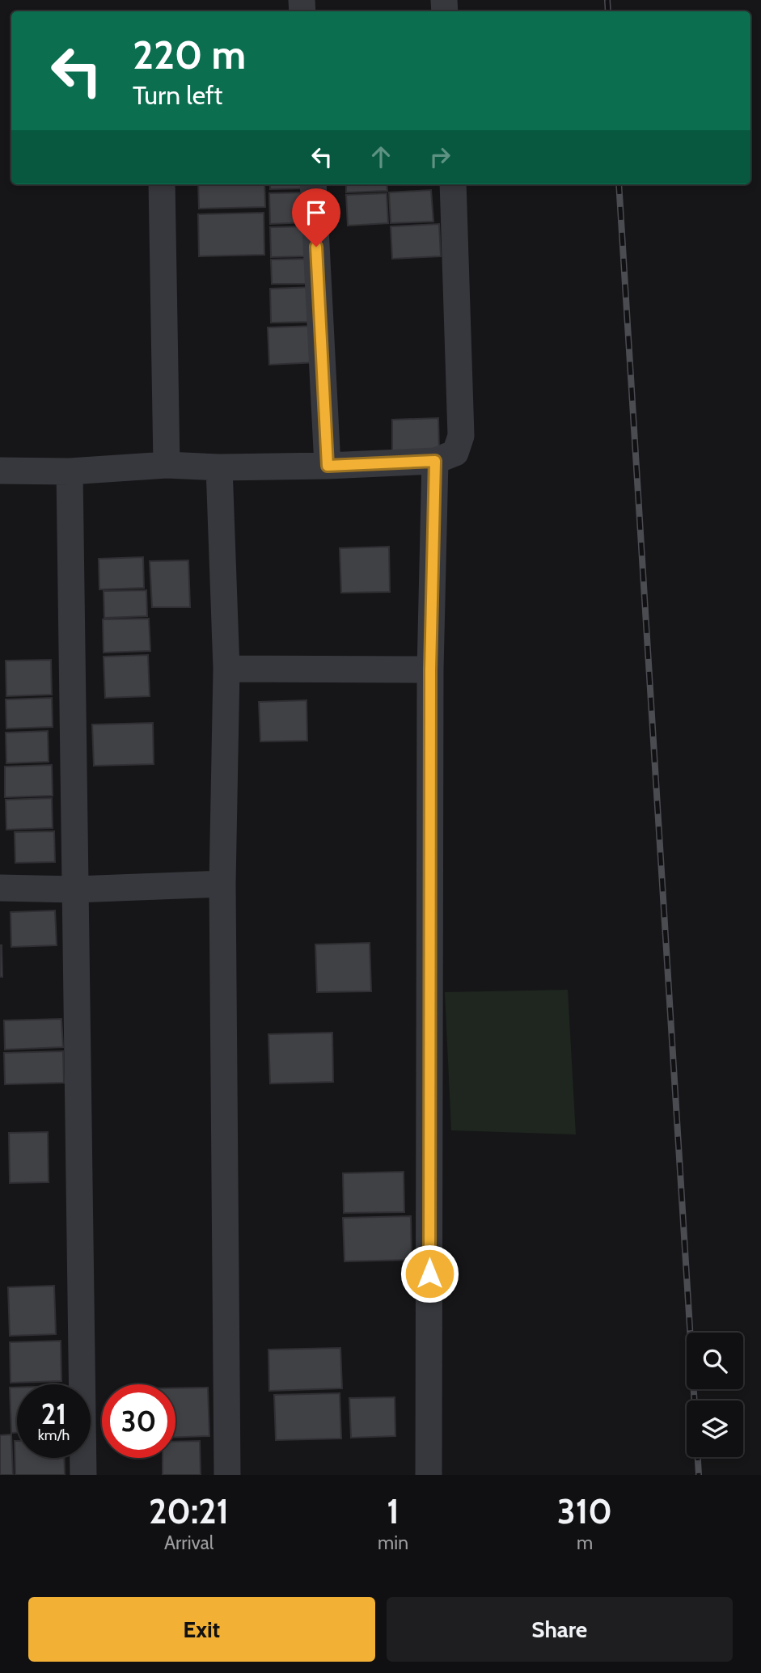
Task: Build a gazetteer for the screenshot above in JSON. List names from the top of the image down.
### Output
{
  "page": {
    "turn": ["220 m", "Turn left"],
    "speed": "21 km/h",
    "limit": "30",
    "eta": [
      "20:21",
      "Arrival",
      "1",
      "min",
      "310",
      "m"
    ],
    "buttons": ["Exit", "Share"]
  }
}
